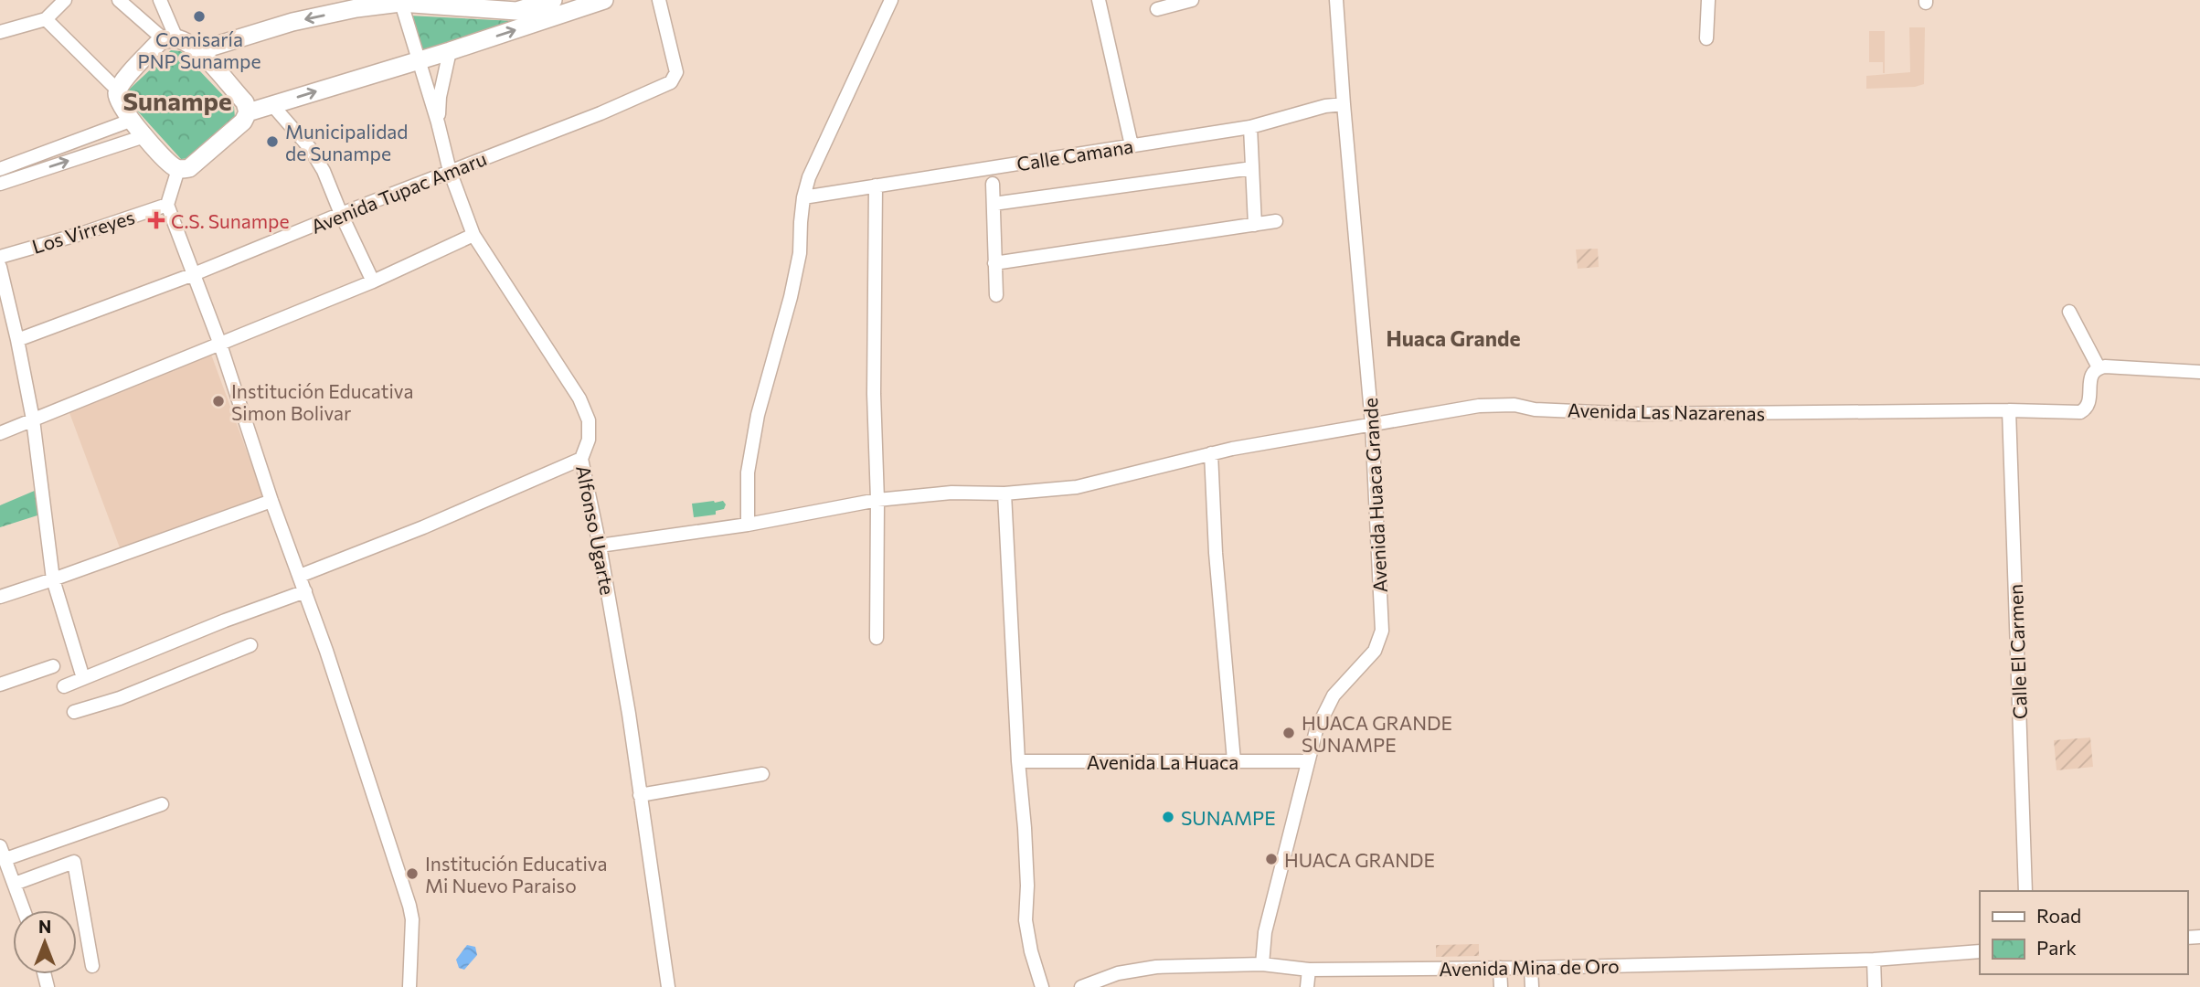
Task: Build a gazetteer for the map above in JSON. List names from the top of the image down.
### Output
{
  "streets": {
    "street": [
      "Calle Camana",
      "Avenida Tupac Amaru",
      "Los Virreyes",
      "Avenida Las Nazarenas",
      "Avenida Huaca Grande",
      "Alfonso Ugarte",
      "Calle El Carmen",
      "Avenida La Huaca",
      "Avenida Mina de Oro"
    ]
  },
  "crossings": [
    ["Calle Camana", "Avenida Huaca Grande"],
    ["Avenida Tupac Amaru", "Alfonso Ugarte"],
    ["Avenida Las Nazarenas", "Avenida Huaca Grande"],
    ["Avenida Las Nazarenas", "Alfonso Ugarte"],
    ["Avenida Las Nazarenas", "Calle El Carmen"],
    ["Avenida Huaca Grande", "Avenida La Huaca"],
    ["Avenida Huaca Grande", "Avenida Mina de Oro"]
  ],
  "districts": ["Sunampe", "Huaca Grande"],
  "places": {
    "other": [
      "Comisaría PNP Sunampe",
      "Municipalidad de Sunampe",
      "Institución Educativa Simon Bolivar",
      "HUACA GRANDE SUNAMPE",
      "SUNAMPE",
      "HUACA GRANDE",
      "Institución Educativa Mi Nuevo Paraiso"
    ],
    "health": ["C.S. Sunampe"]
  },
  "legend": ["Road", "Park"],
  "north": "top"
}
